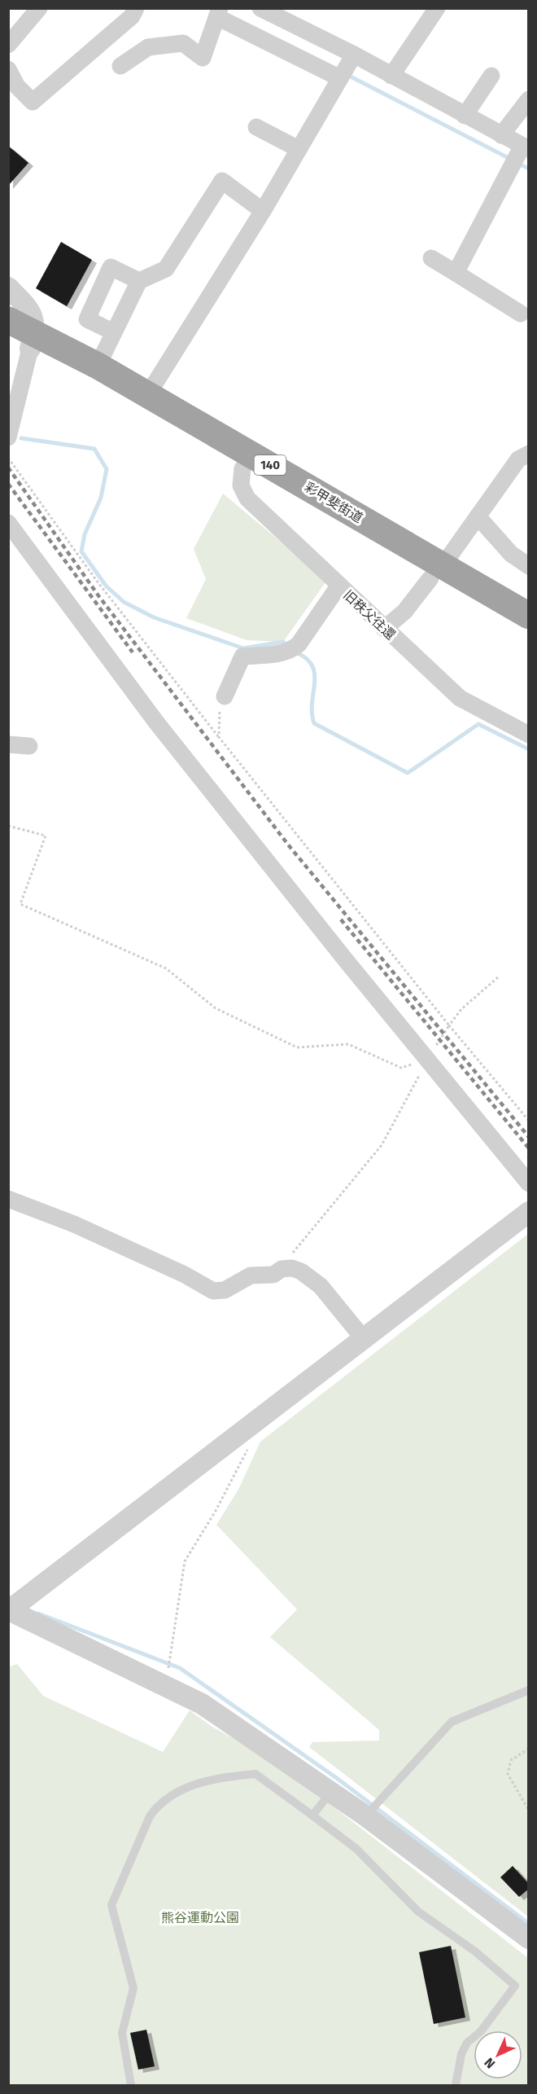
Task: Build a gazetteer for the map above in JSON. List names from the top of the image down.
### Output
{
  "streets": {
    "highway": ["140", "彩甲斐街道"],
    "street": ["旧秩父往還"]
  },
  "crossings": [
    ["彩甲斐街道", "旧秩父往還"]
  ],
  "parks": ["熊谷運動公園"],
  "north": "bottom left"
}
